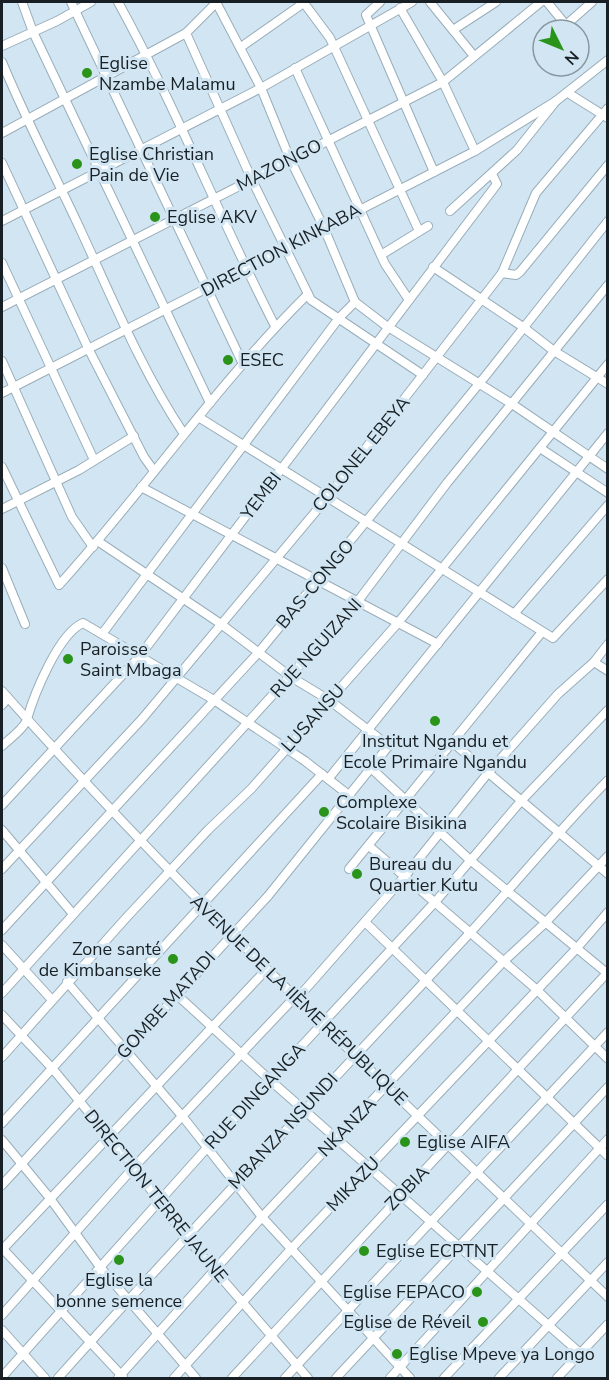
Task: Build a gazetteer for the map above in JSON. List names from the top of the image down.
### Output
{
  "streets": {
    "street": [
      "MAZONGO",
      "DIRECTION KINKABA",
      "COLONEL EBEYA",
      "YEMBI",
      "BAS-CONGO",
      "RUE NGUIZANI",
      "LUSANSU",
      "AVENUE DE LA IIÈME RÉPUBLIQUE",
      "GOMBE MATADI",
      "RUE DINGANGA",
      "NKANZA",
      "MBANZA NSUNDI",
      "MIKAZU",
      "ZOBIA",
      "DIRECTION TERRE JAUNE"
    ]
  },
  "crossings": [
    ["COLONEL EBEYA", "AVENUE DE LA IIÈME RÉPUBLIQUE"],
    ["YEMBI", "AVENUE DE LA IIÈME RÉPUBLIQUE"],
    ["BAS-CONGO", "AVENUE DE LA IIÈME RÉPUBLIQUE"],
    ["RUE NGUIZANI", "AVENUE DE LA IIÈME RÉPUBLIQUE"],
    ["LUSANSU", "AVENUE DE LA IIÈME RÉPUBLIQUE"],
    ["LUSANSU", "DIRECTION TERRE JAUNE"],
    ["AVENUE DE LA IIÈME RÉPUBLIQUE", "GOMBE MATADI"],
    ["AVENUE DE LA IIÈME RÉPUBLIQUE", "RUE DINGANGA"],
    ["AVENUE DE LA IIÈME RÉPUBLIQUE", "NKANZA"],
    ["AVENUE DE LA IIÈME RÉPUBLIQUE", "MBANZA NSUNDI"],
    ["AVENUE DE LA IIÈME RÉPUBLIQUE", "MIKAZU"],
    ["AVENUE DE LA IIÈME RÉPUBLIQUE", "ZOBIA"],
    ["GOMBE MATADI", "DIRECTION TERRE JAUNE"],
    ["RUE DINGANGA", "DIRECTION TERRE JAUNE"],
    ["NKANZA", "DIRECTION TERRE JAUNE"],
    ["MBANZA NSUNDI", "DIRECTION TERRE JAUNE"],
    ["MIKAZU", "DIRECTION TERRE JAUNE"],
    ["ZOBIA", "DIRECTION TERRE JAUNE"]
  ],
  "places": [
    "Eglise Nzambe Malamu",
    "Eglise Christian Pain de Vie",
    "Eglise AKV",
    "ESEC",
    "Paroisse Saint Mbaga",
    "Institut Ngandu et Ecole Primaire Ngandu",
    "Complexe Scolaire Bisikina",
    "Bureau du Quartier Kutu",
    "Zone santé de Kimbanseke",
    "Eglise AIFA",
    "Eglise ECPTNT",
    "Eglise la bonne semence",
    "Eglise FEPACO",
    "Eglise de Réveil",
    "Eglise Mpeve ya Longo"
  ],
  "north": "bottom right"
}
